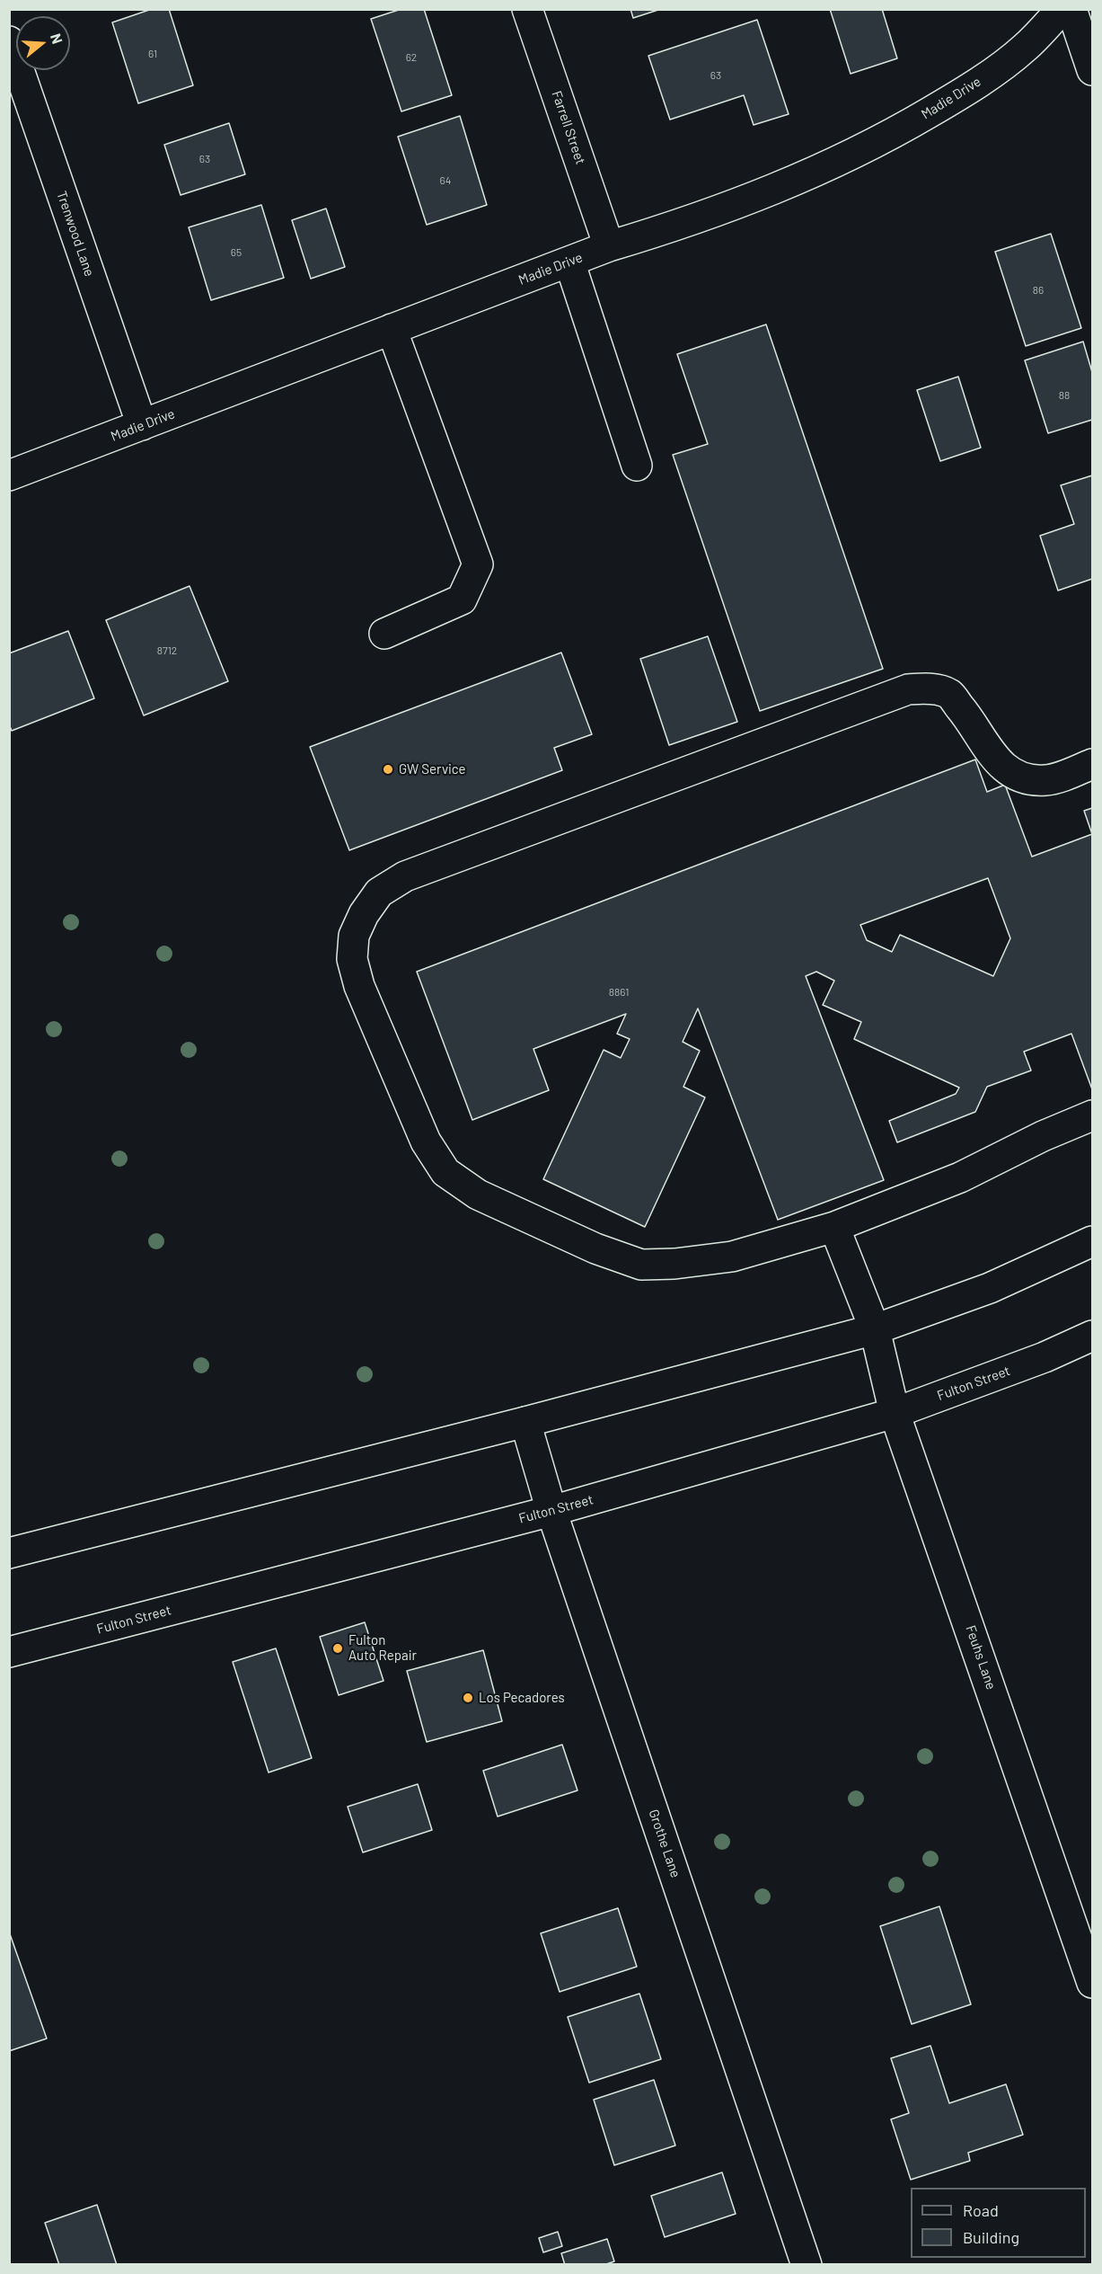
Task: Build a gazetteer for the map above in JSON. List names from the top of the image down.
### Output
{
  "streets": {
    "street": [
      "Madie Drive",
      "Farrell Street",
      "Trenwood Lane",
      "Fulton Street",
      "Feuhs Lane",
      "Grothe Lane"
    ]
  },
  "crossings": [
    ["Madie Drive", "Farrell Street"],
    ["Madie Drive", "Trenwood Lane"],
    ["Fulton Street", "Feuhs Lane"],
    ["Fulton Street", "Grothe Lane"]
  ],
  "places": ["GW Service", "Fulton Auto Repair", "Los Pecadores"],
  "house_numbers": [
    "61",
    "62",
    "63",
    "63",
    "64",
    "65",
    "86",
    "88",
    "8712",
    "8861"
  ],
  "legend": ["Road", "Building"],
  "north": "right"
}
